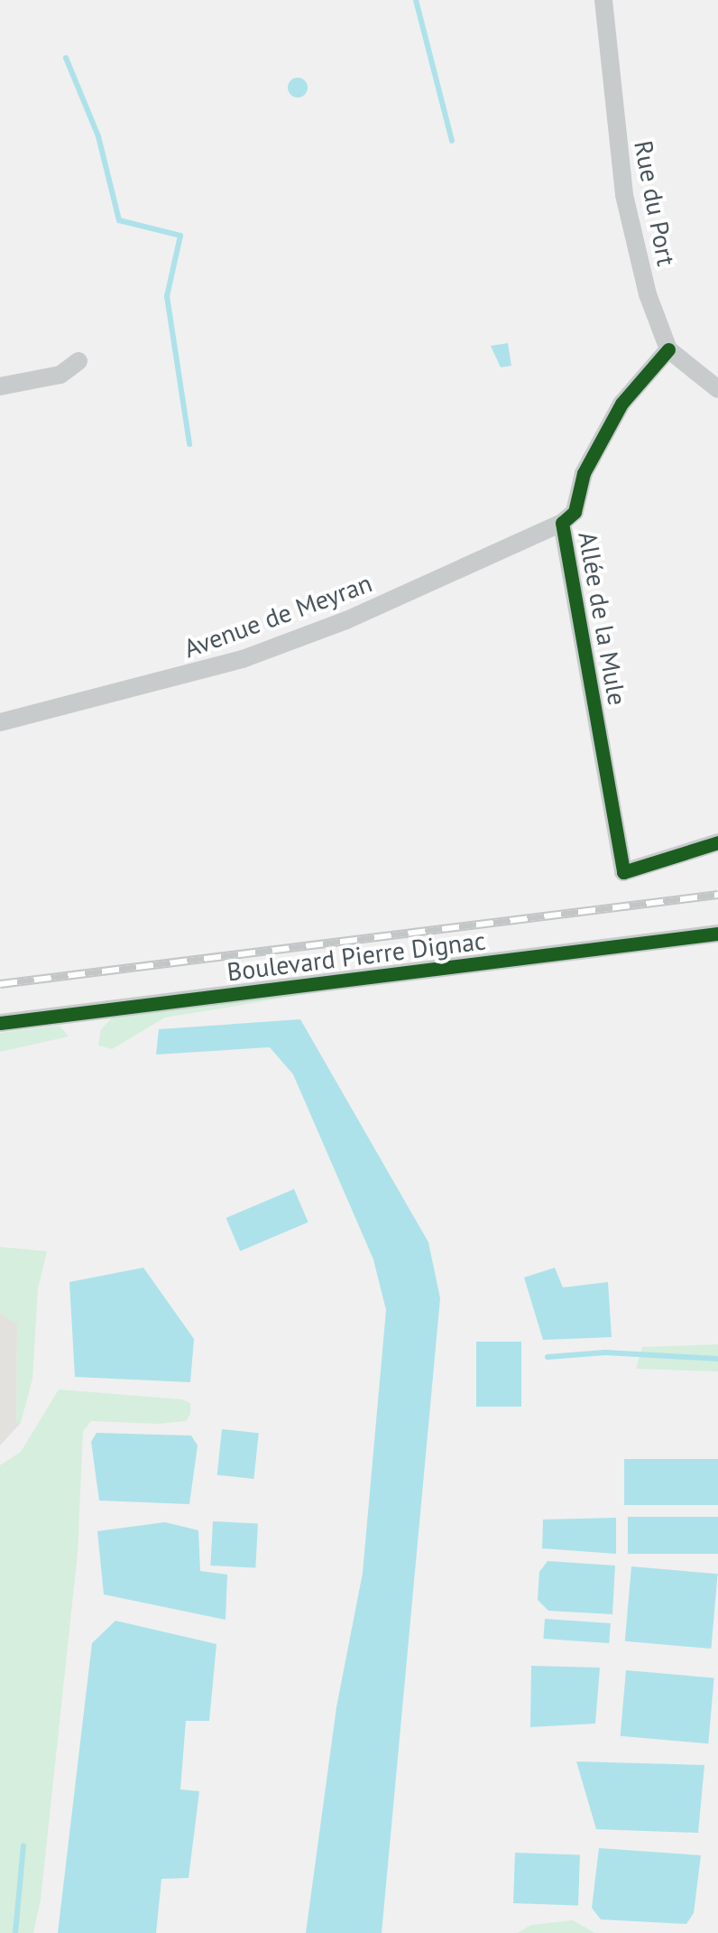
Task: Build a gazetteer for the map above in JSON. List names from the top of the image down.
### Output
{
  "streets": {
    "street": [
      "Rue du Port",
      "Avenue de Meyran",
      "Allée de la Mule",
      "Boulevard Pierre Dignac"
    ]
  },
  "crossings": [
    ["Rue du Port", "Allée de la Mule"],
    ["Avenue de Meyran", "Allée de la Mule"]
  ]
}
